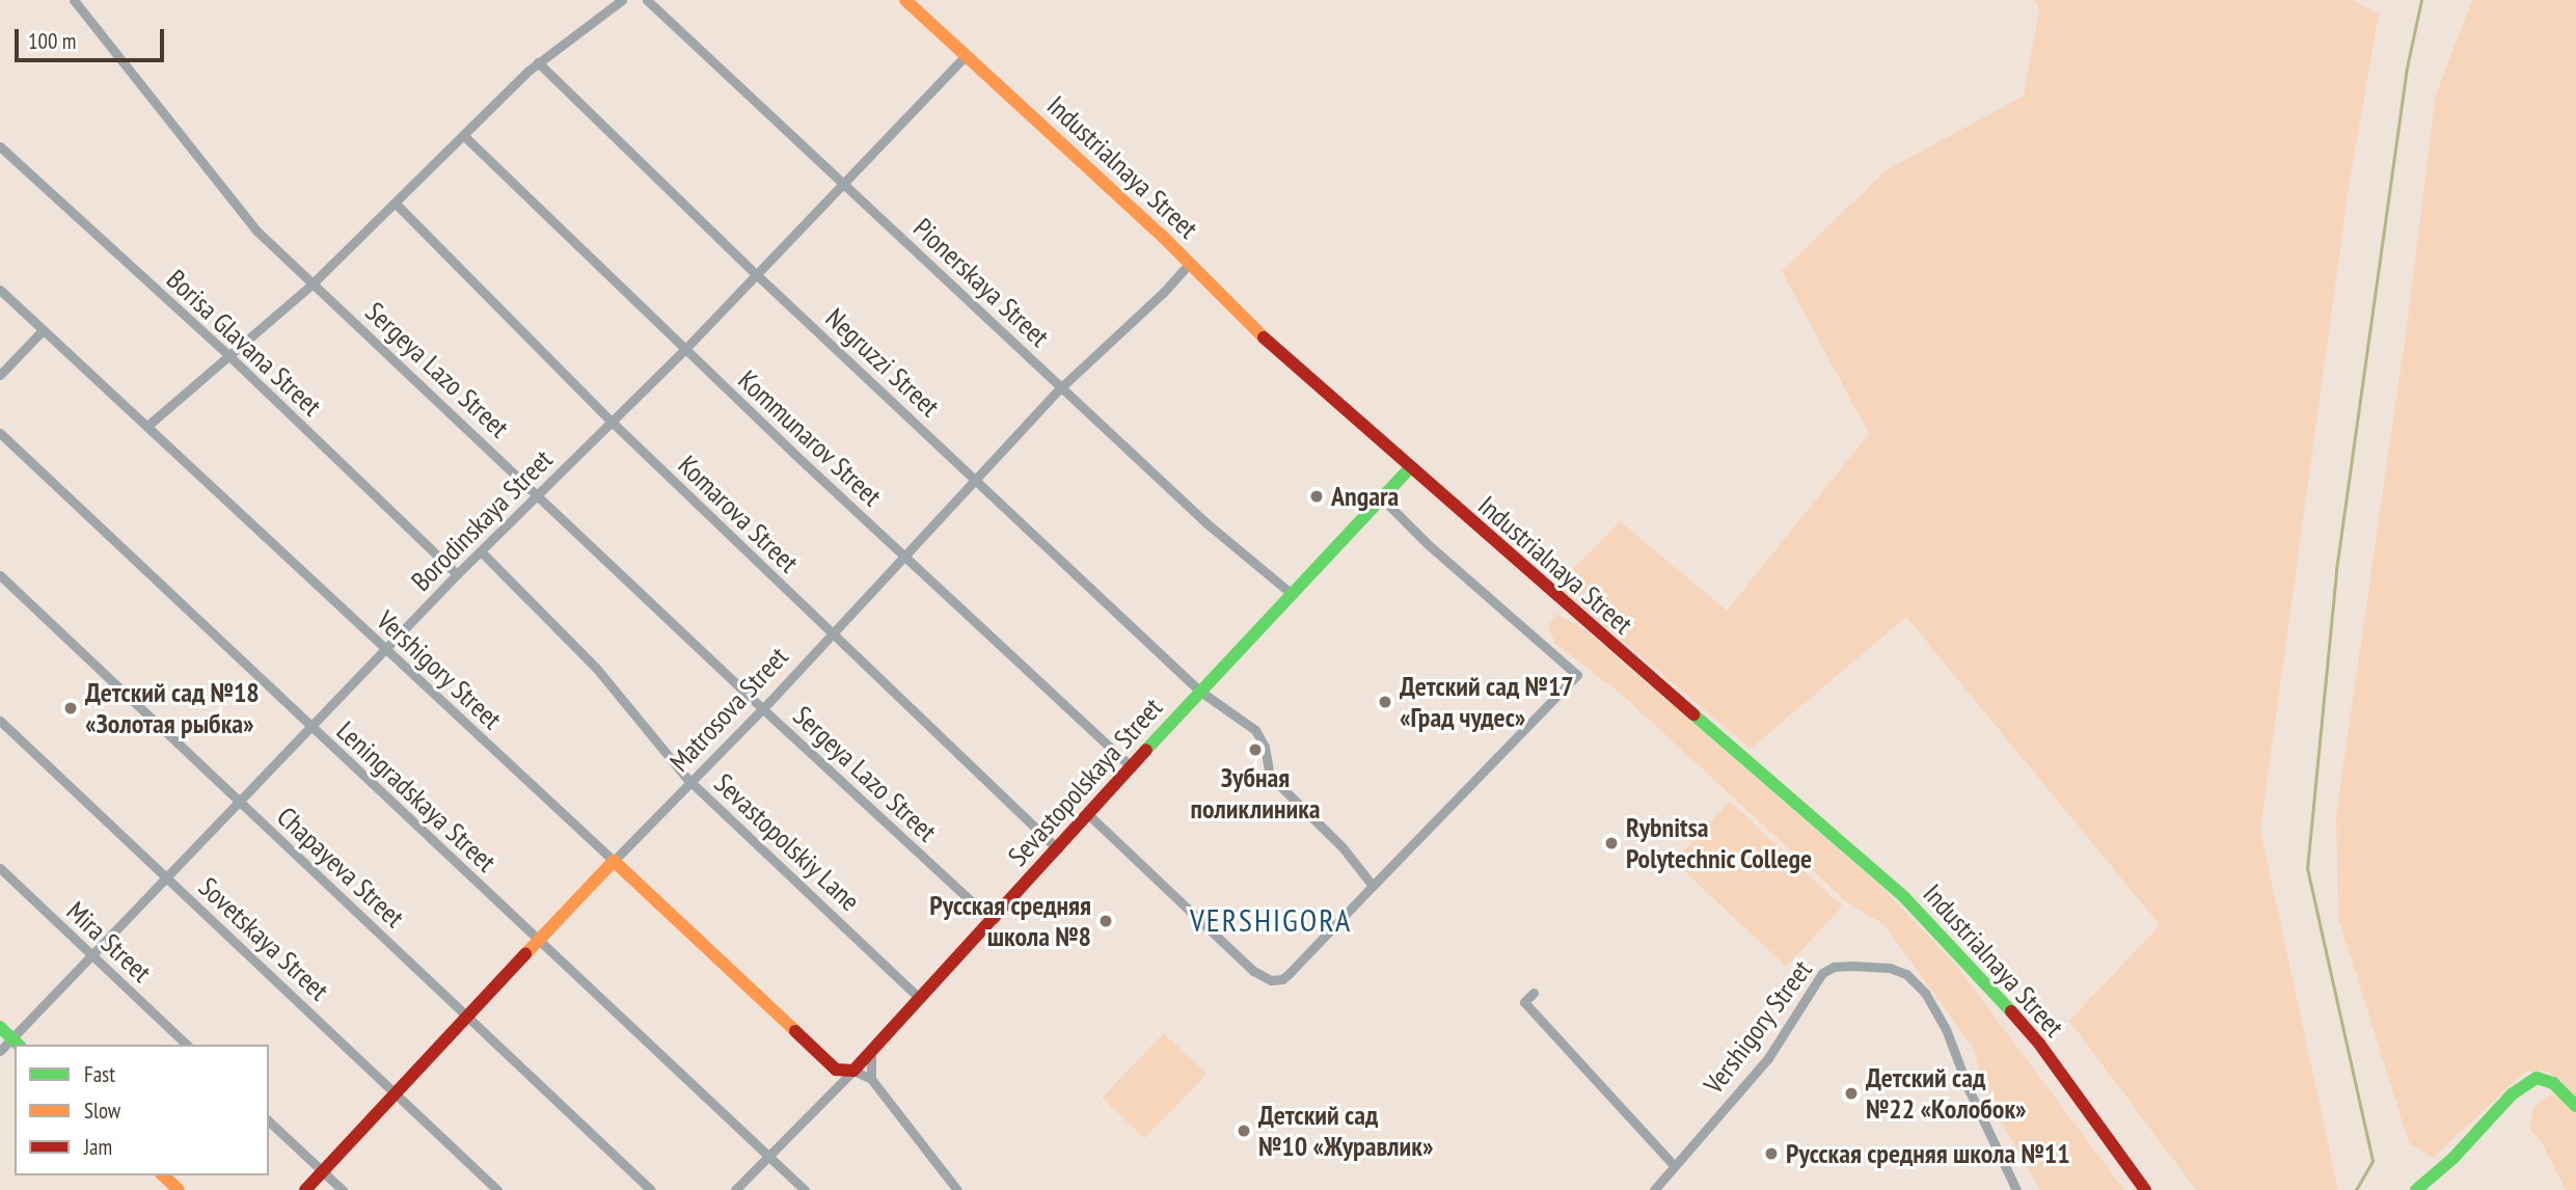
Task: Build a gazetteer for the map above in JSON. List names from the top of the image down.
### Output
{
  "streets": {
    "street": [
      "Industrialnaya Street",
      "Pionerskaya Street",
      "Borisa Glavana Street",
      "Negruzzi Street",
      "Sergeya Lazo Street",
      "Kommunarov Street",
      "Komarova Street",
      "Borodinskaya Street",
      "Vershigory Street",
      "Matrosova Street",
      "Sevastopolskaya Street",
      "Leningradskaya Street",
      "Sevastopolskiy Lane",
      "Chapayeva Street",
      "Sovetskaya Street",
      "Mira Street"
    ]
  },
  "crossings": [
    ["Industrialnaya Street", "Borodinskaya Street"],
    ["Industrialnaya Street", "Matrosova Street"],
    ["Industrialnaya Street", "Sevastopolskaya Street"],
    ["Pionerskaya Street", "Borodinskaya Street"],
    ["Pionerskaya Street", "Matrosova Street"],
    ["Pionerskaya Street", "Sevastopolskaya Street"],
    ["Borisa Glavana Street", "Borodinskaya Street"],
    ["Negruzzi Street", "Borodinskaya Street"],
    ["Negruzzi Street", "Matrosova Street"],
    ["Negruzzi Street", "Sevastopolskaya Street"],
    ["Sergeya Lazo Street", "Borodinskaya Street"],
    ["Sergeya Lazo Street", "Matrosova Street"],
    ["Sergeya Lazo Street", "Sevastopolskaya Street"],
    ["Kommunarov Street", "Borodinskaya Street"],
    ["Kommunarov Street", "Matrosova Street"],
    ["Kommunarov Street", "Sevastopolskaya Street"],
    ["Komarova Street", "Borodinskaya Street"],
    ["Komarova Street", "Matrosova Street"],
    ["Komarova Street", "Sevastopolskaya Street"],
    ["Borodinskaya Street", "Vershigory Street"],
    ["Borodinskaya Street", "Leningradskaya Street"],
    ["Borodinskaya Street", "Sevastopolskiy Lane"],
    ["Borodinskaya Street", "Chapayeva Street"],
    ["Borodinskaya Street", "Sovetskaya Street"],
    ["Borodinskaya Street", "Mira Street"],
    ["Vershigory Street", "Matrosova Street"],
    ["Vershigory Street", "Sevastopolskaya Street"],
    ["Matrosova Street", "Leningradskaya Street"],
    ["Matrosova Street", "Sevastopolskiy Lane"],
    ["Matrosova Street", "Chapayeva Street"],
    ["Matrosova Street", "Sovetskaya Street"],
    ["Sevastopolskaya Street", "Leningradskaya Street"],
    ["Sevastopolskaya Street", "Sevastopolskiy Lane"]
  ],
  "districts": ["VERSHIGORA"],
  "places": [
    "Angara",
    "Детский сад №17 «Град чудес»",
    "Детский сад №18 «Золотая рыбка»",
    "Зубная поликлиника",
    "Rybnitsa Polytechnic College",
    "Русская средняя школа №8",
    "Детский сад №22 «Колобок»",
    "Детский сад №10 «Журавлик»",
    "Русская средняя школа №11"
  ],
  "legend": ["Fast", "Slow", "Jam"],
  "scale_bar": "100 m"
}
